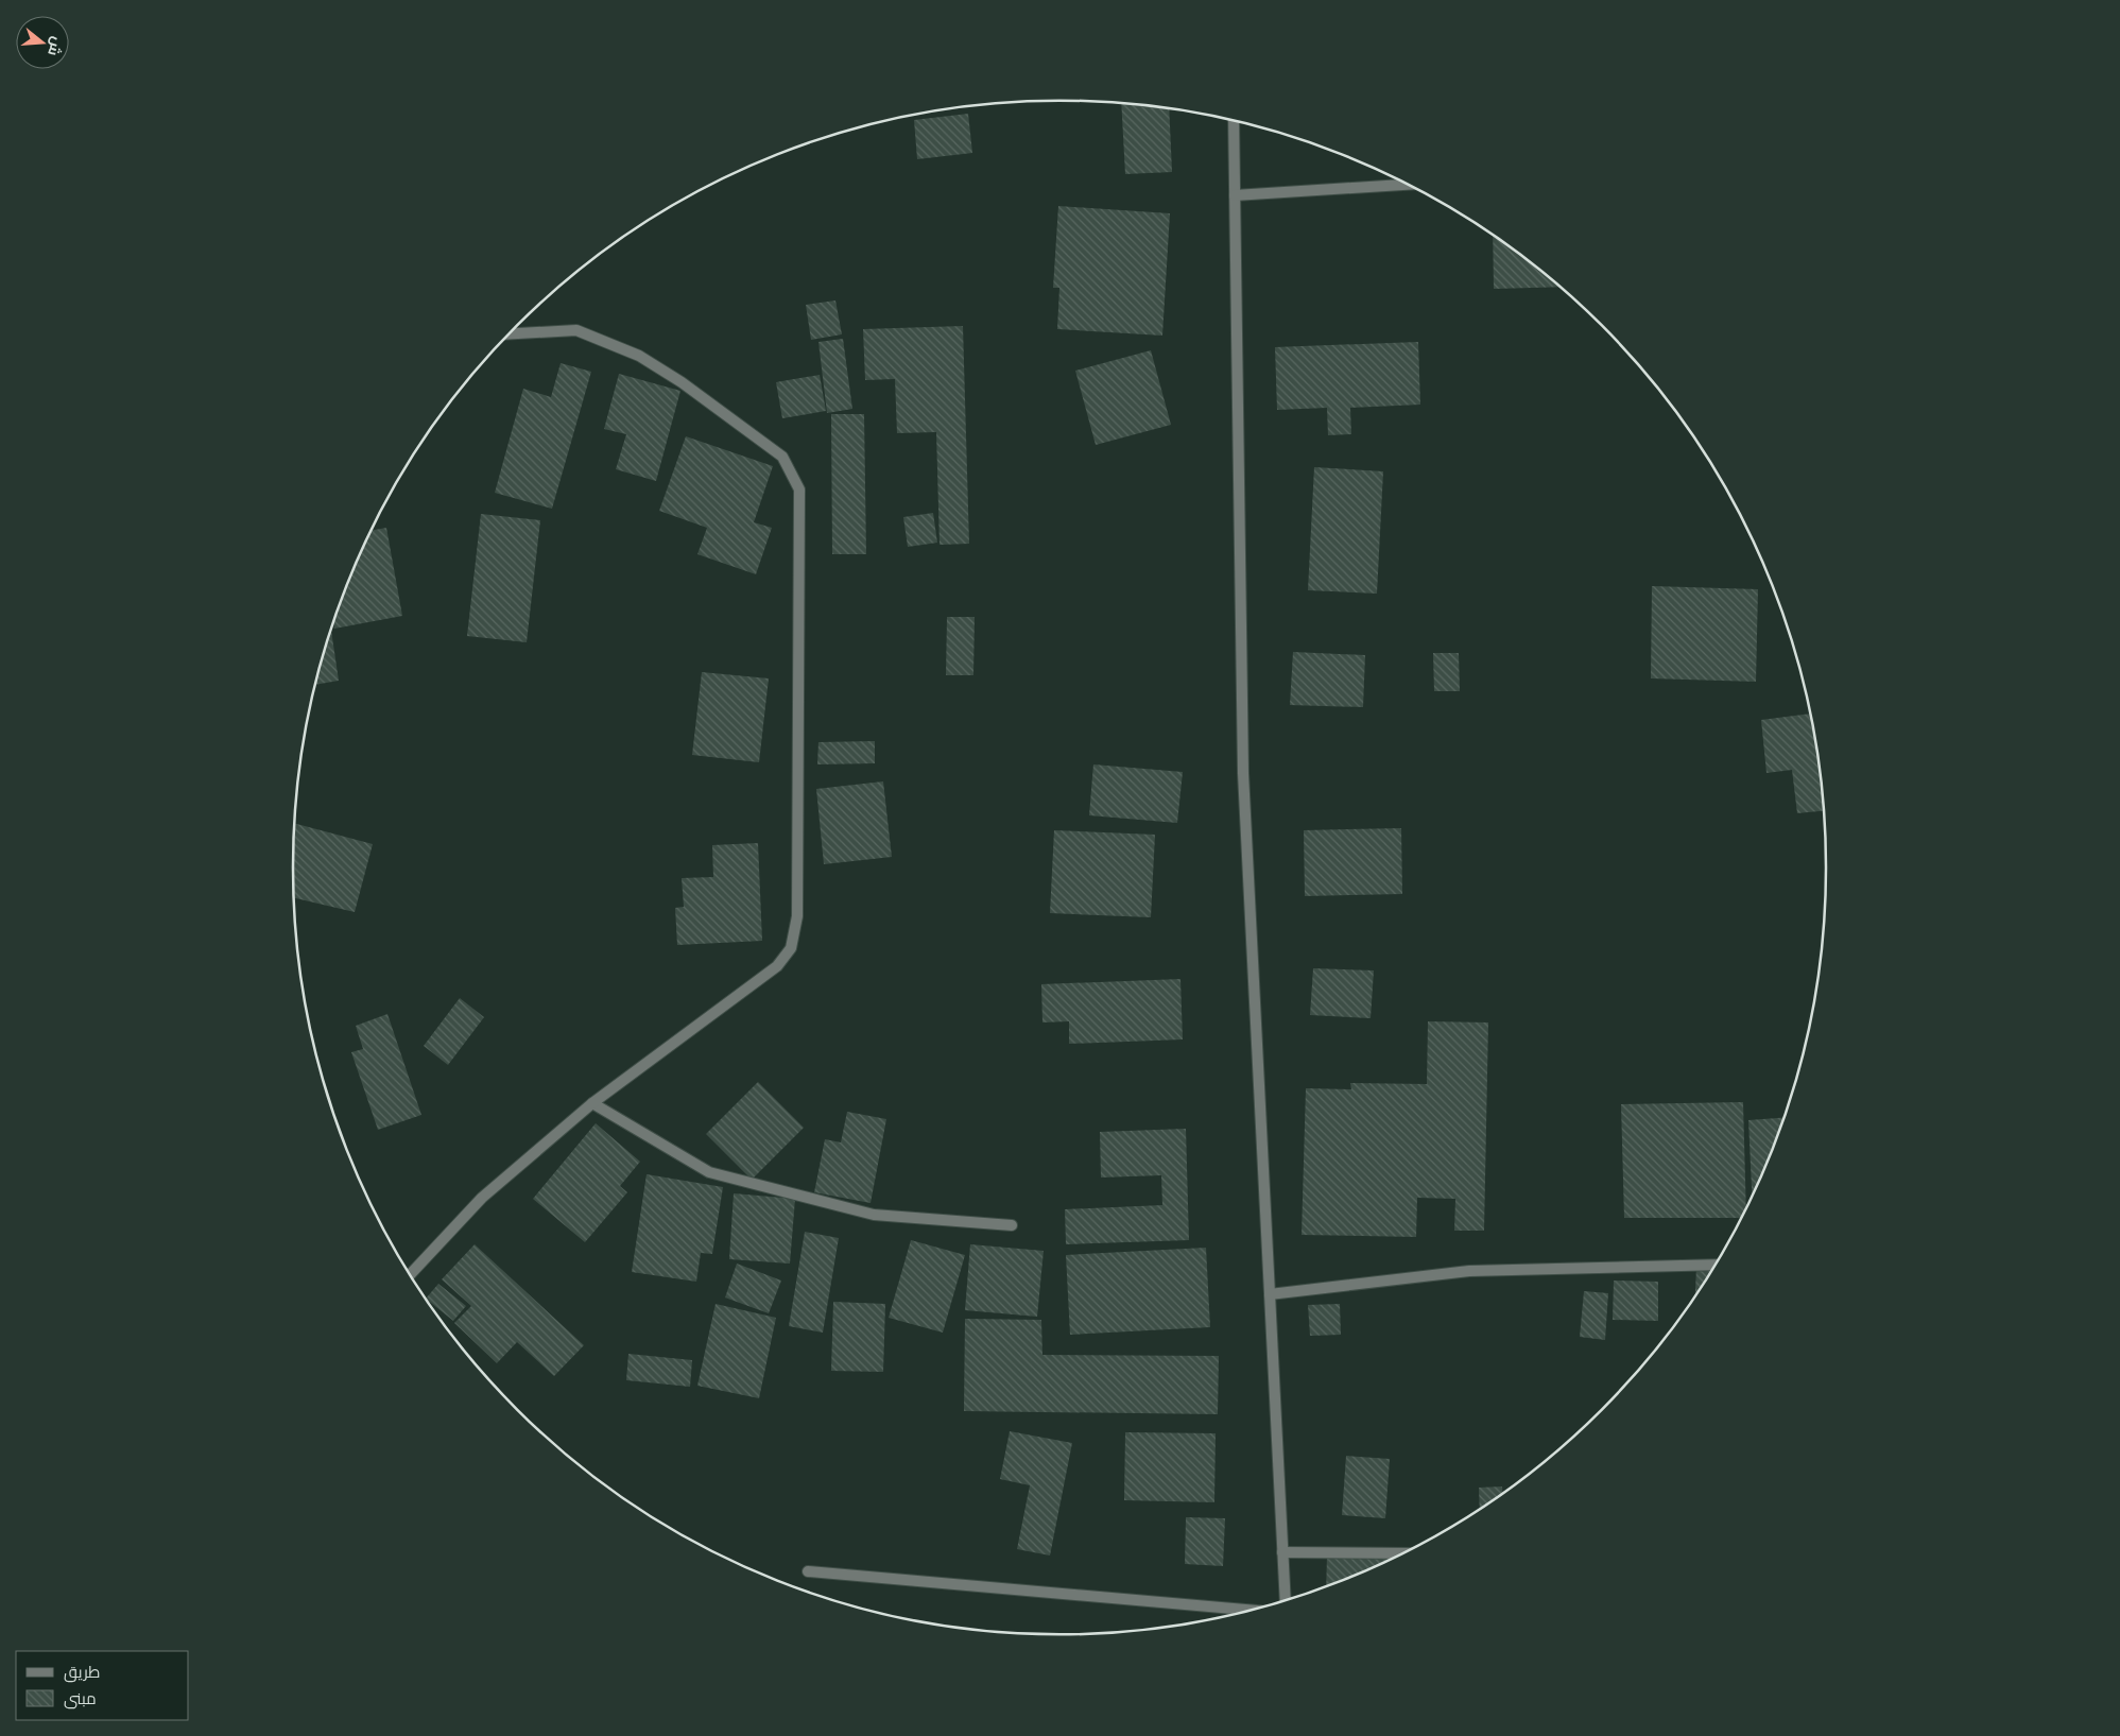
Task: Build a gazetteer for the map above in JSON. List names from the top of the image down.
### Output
{
  "legend": ["طريق", "مبنى"],
  "north": "right"
}
